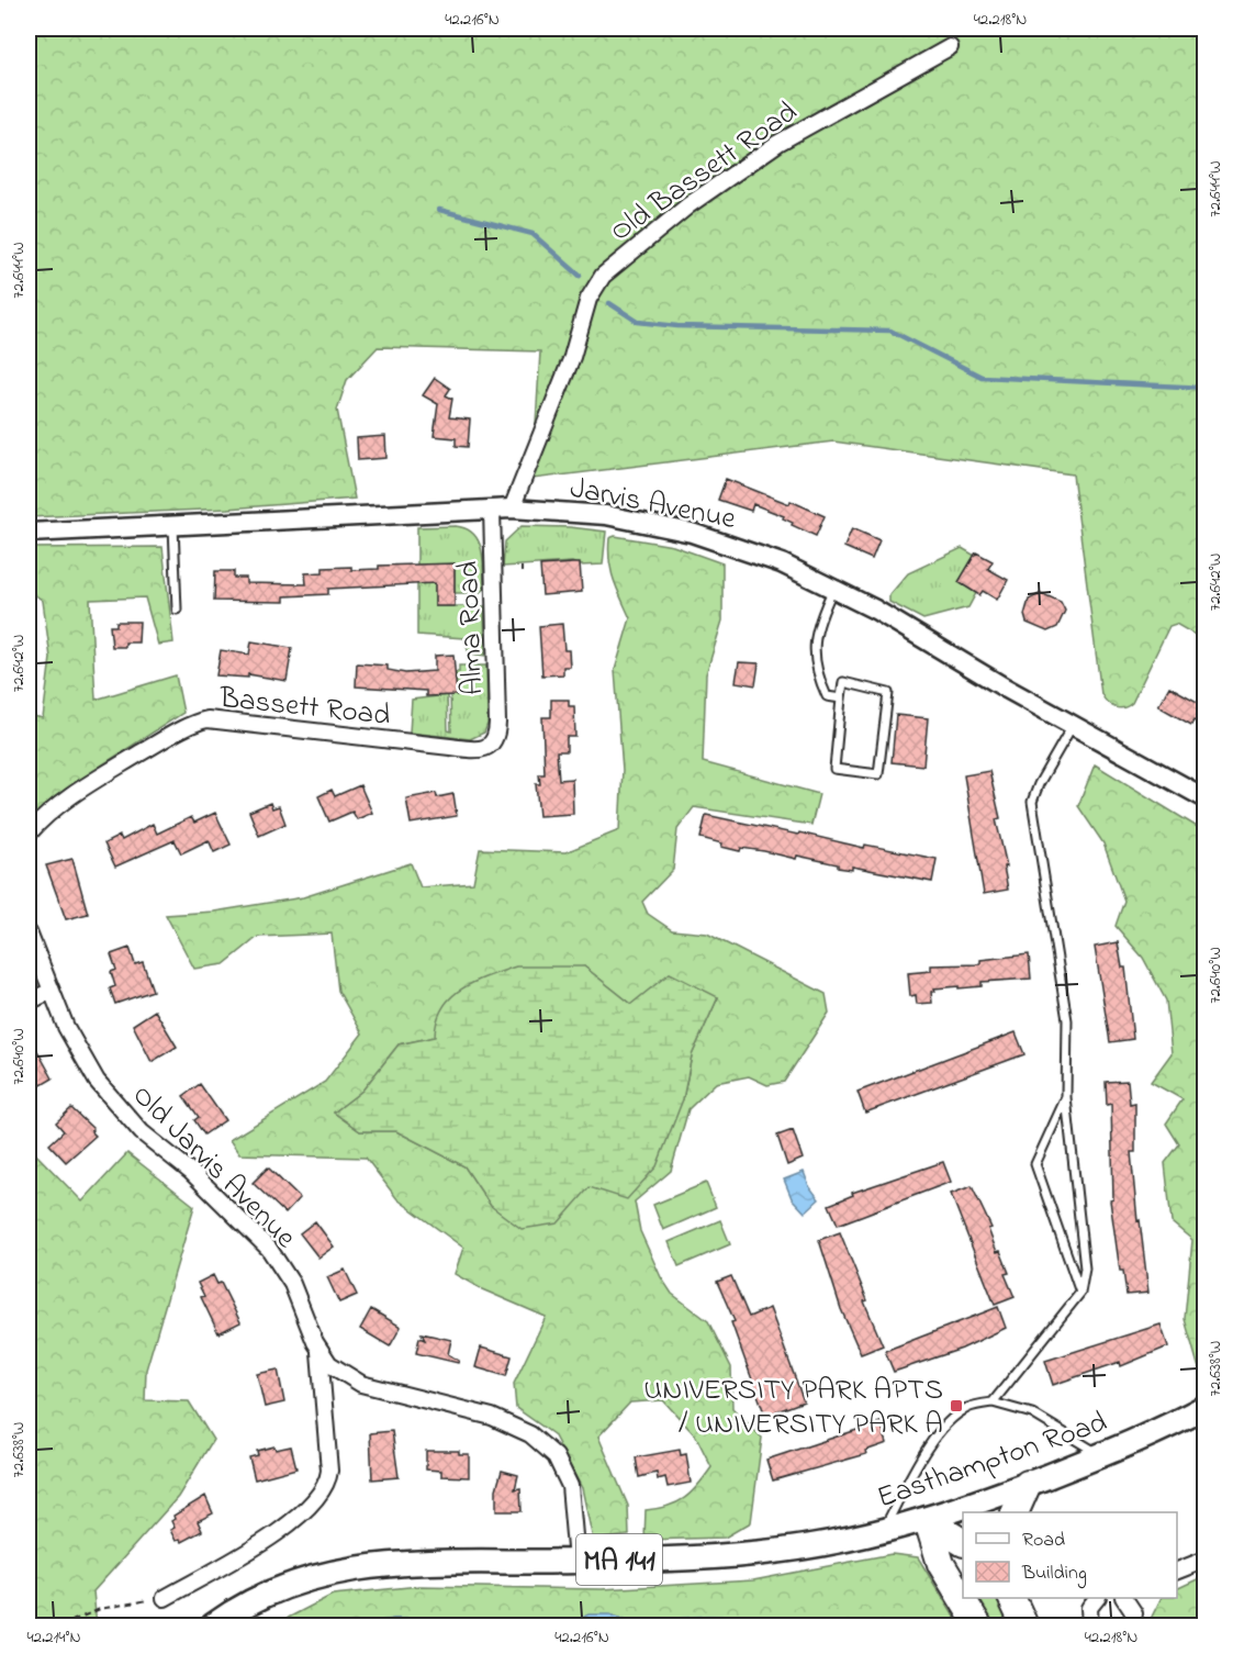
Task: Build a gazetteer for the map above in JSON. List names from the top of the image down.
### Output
{
  "streets": {
    "main road": ["Easthampton Road", "MA 141"],
    "street": [
      "Old Bassett Road",
      "Jarvis Avenue",
      "Alma Road",
      "Bassett Road",
      "Old Jarvis Avenue"
    ]
  },
  "crossings": [
    ["Old Bassett Road", "Jarvis Avenue"],
    ["Jarvis Avenue", "Alma Road"],
    ["Alma Road", "Bassett Road"]
  ],
  "places": {
    "transit": ["UNIVERSITY PARK APTS / UNIVERSITY PARK A"]
  },
  "legend": ["Road", "Building"],
  "coordinates": [
    "42.216°N",
    "42.218°N",
    "72.644°W",
    "72.642°W",
    "72.640°W",
    "72.638°W",
    "42.214°N"
  ]
}
